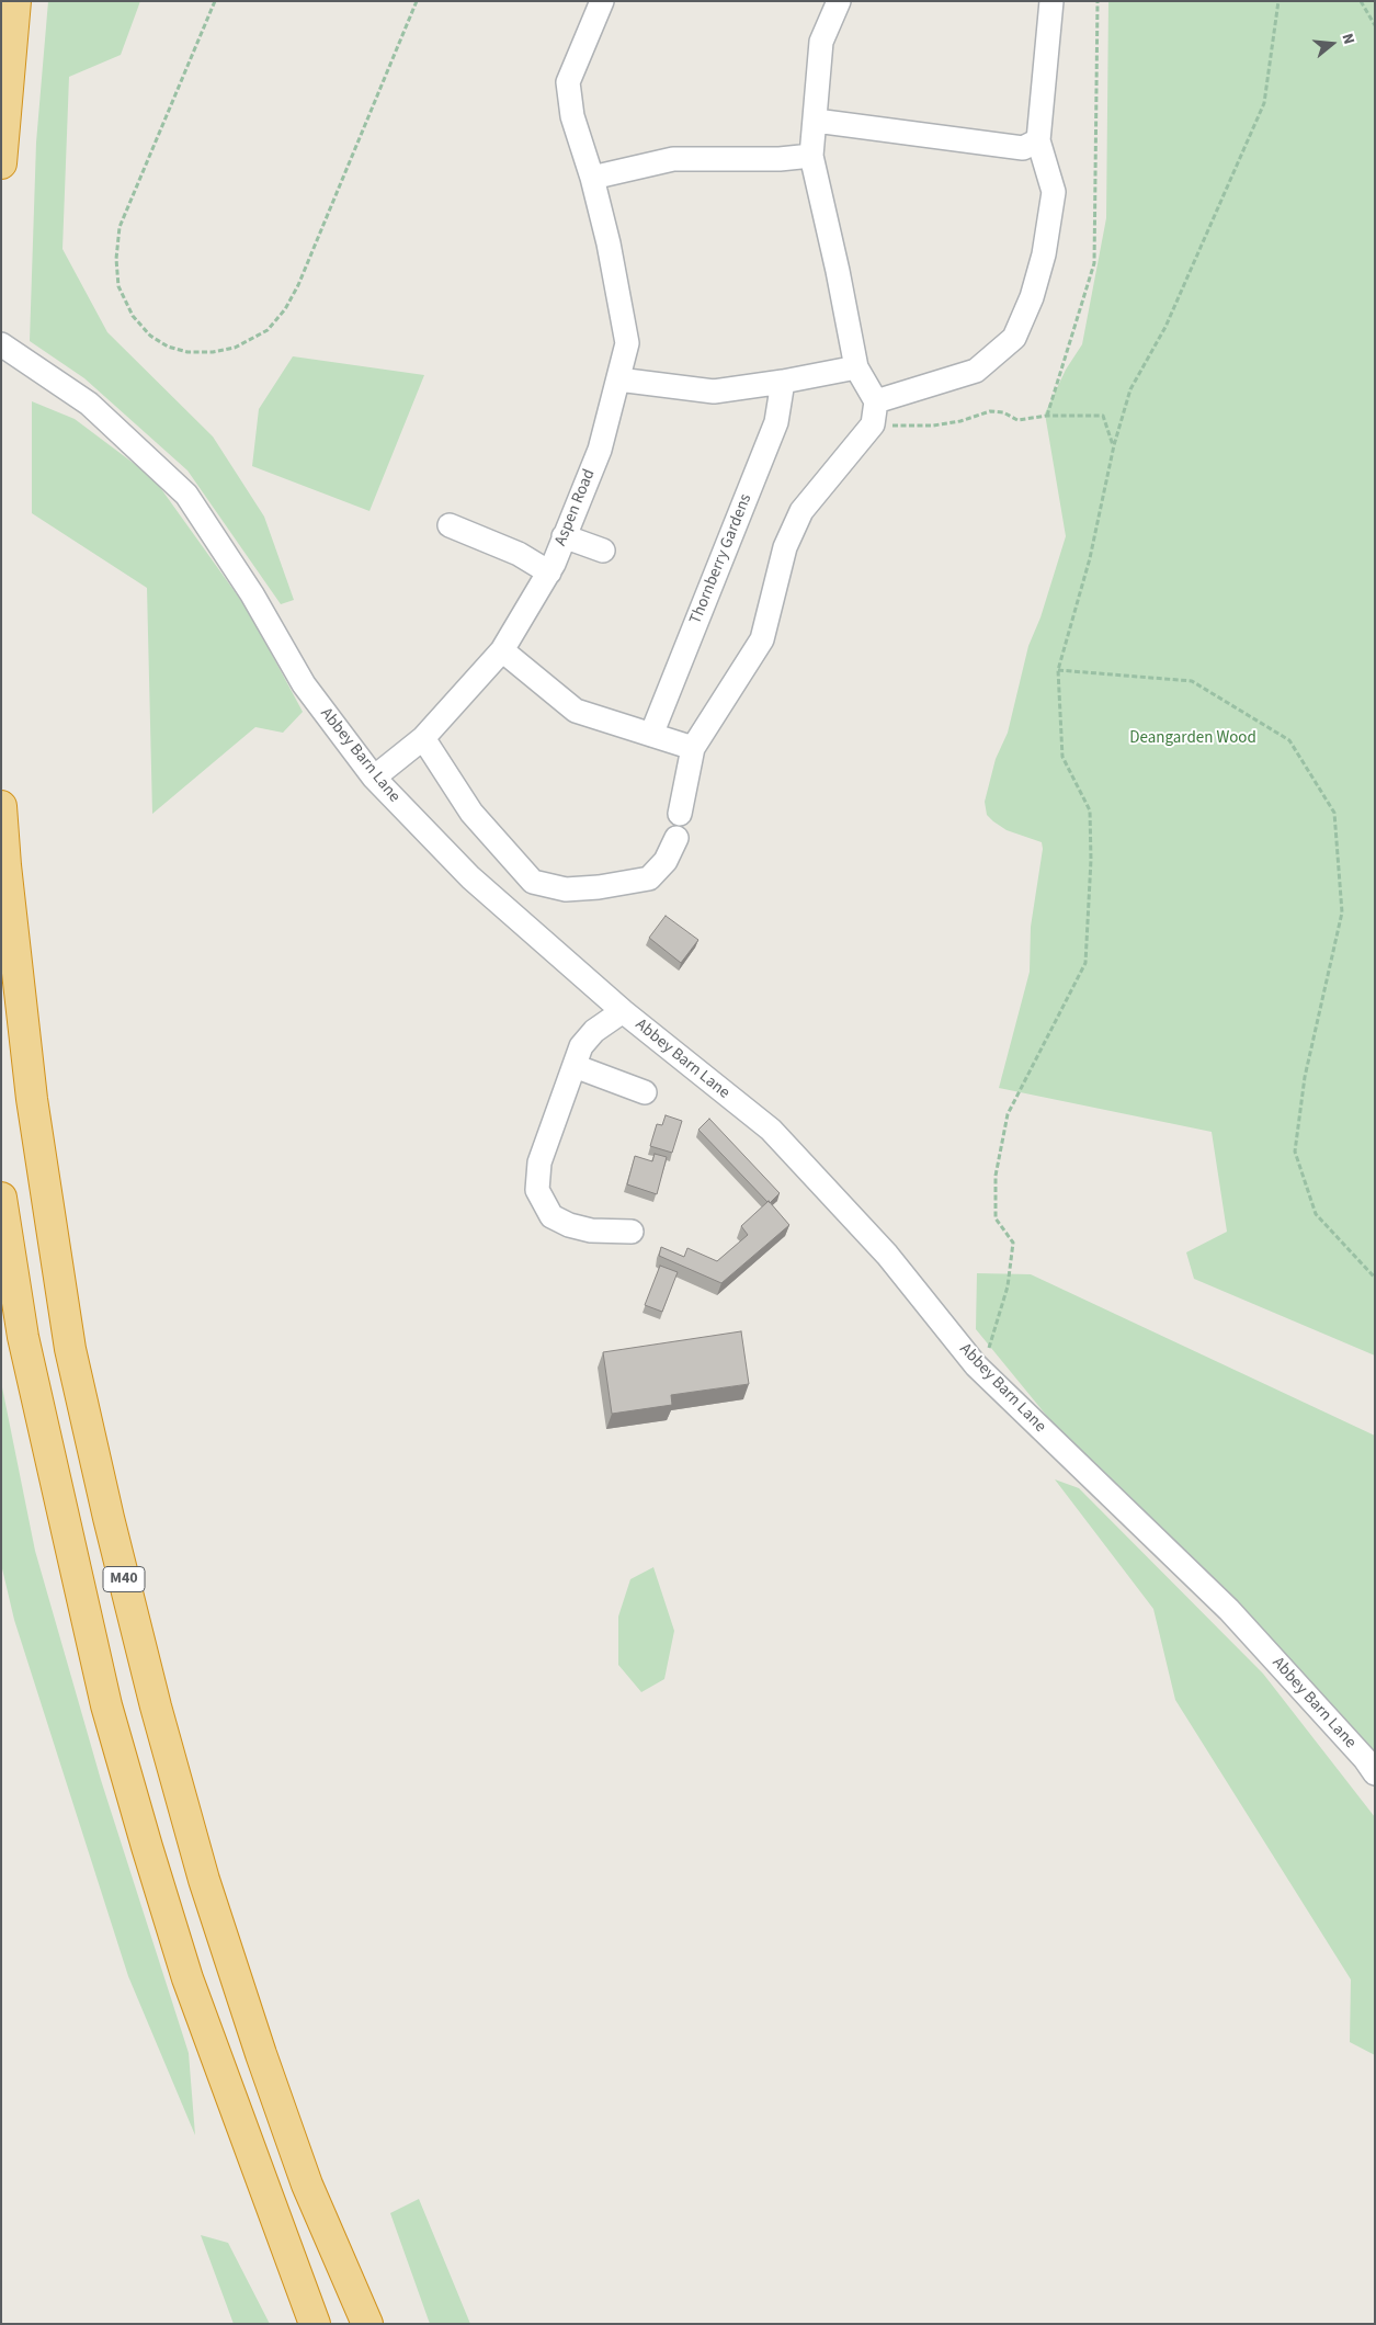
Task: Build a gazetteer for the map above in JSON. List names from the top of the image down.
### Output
{
  "streets": {
    "highway": ["M40"],
    "street": ["Aspen Road", "Thornberry Gardens", "Abbey Barn Lane"]
  },
  "crossings": [
    ["Aspen Road", "Abbey Barn Lane"]
  ],
  "parks": ["Deangarden Wood"],
  "north": "right"
}
